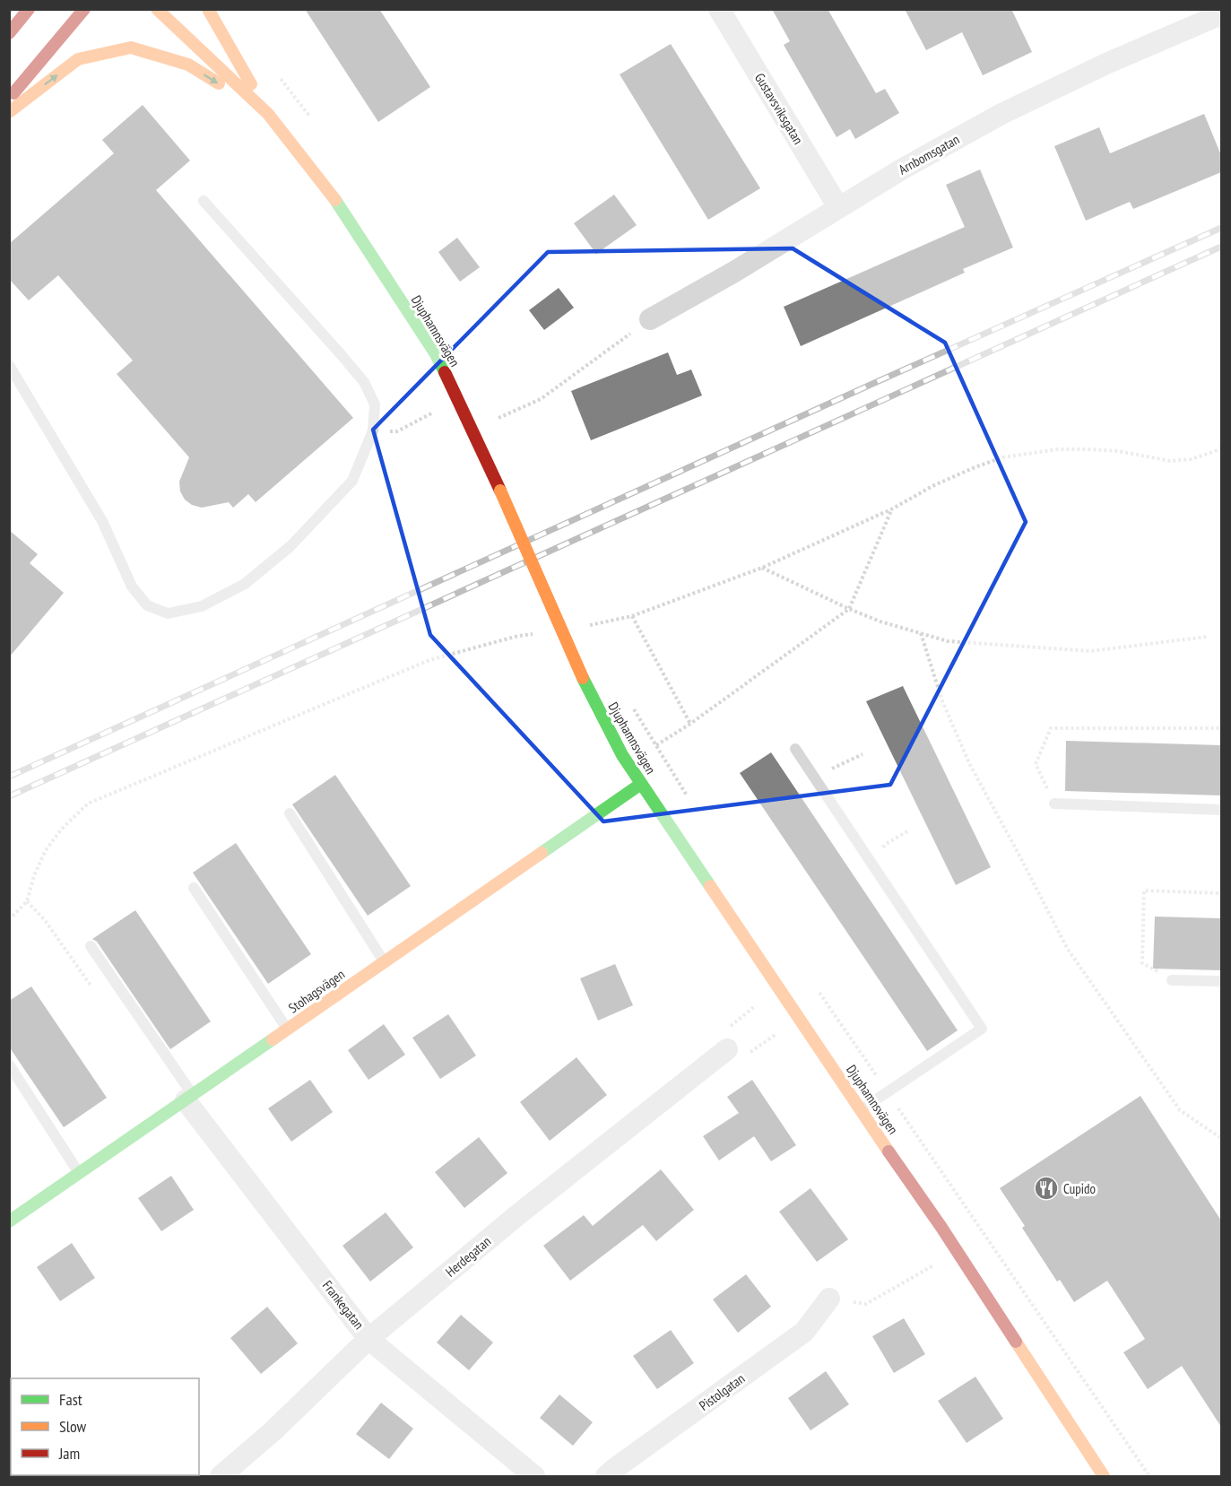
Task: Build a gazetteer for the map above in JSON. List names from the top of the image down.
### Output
{
  "streets": {
    "street": [
      "Gustavsviksgatan",
      "Arnbomsgatan",
      "Djuphamnsvägen",
      "Stohagsvägen",
      "Herdegatan",
      "Frankegatan",
      "Pistolgatan"
    ]
  },
  "crossings": [
    ["Gustavsviksgatan", "Arnbomsgatan"],
    ["Djuphamnsvägen", "Stohagsvägen"],
    ["Stohagsvägen", "Frankegatan"],
    ["Herdegatan", "Frankegatan"]
  ],
  "places": {
    "restaurant": ["Cupido"]
  },
  "legend": ["Fast", "Slow", "Jam"]
}
